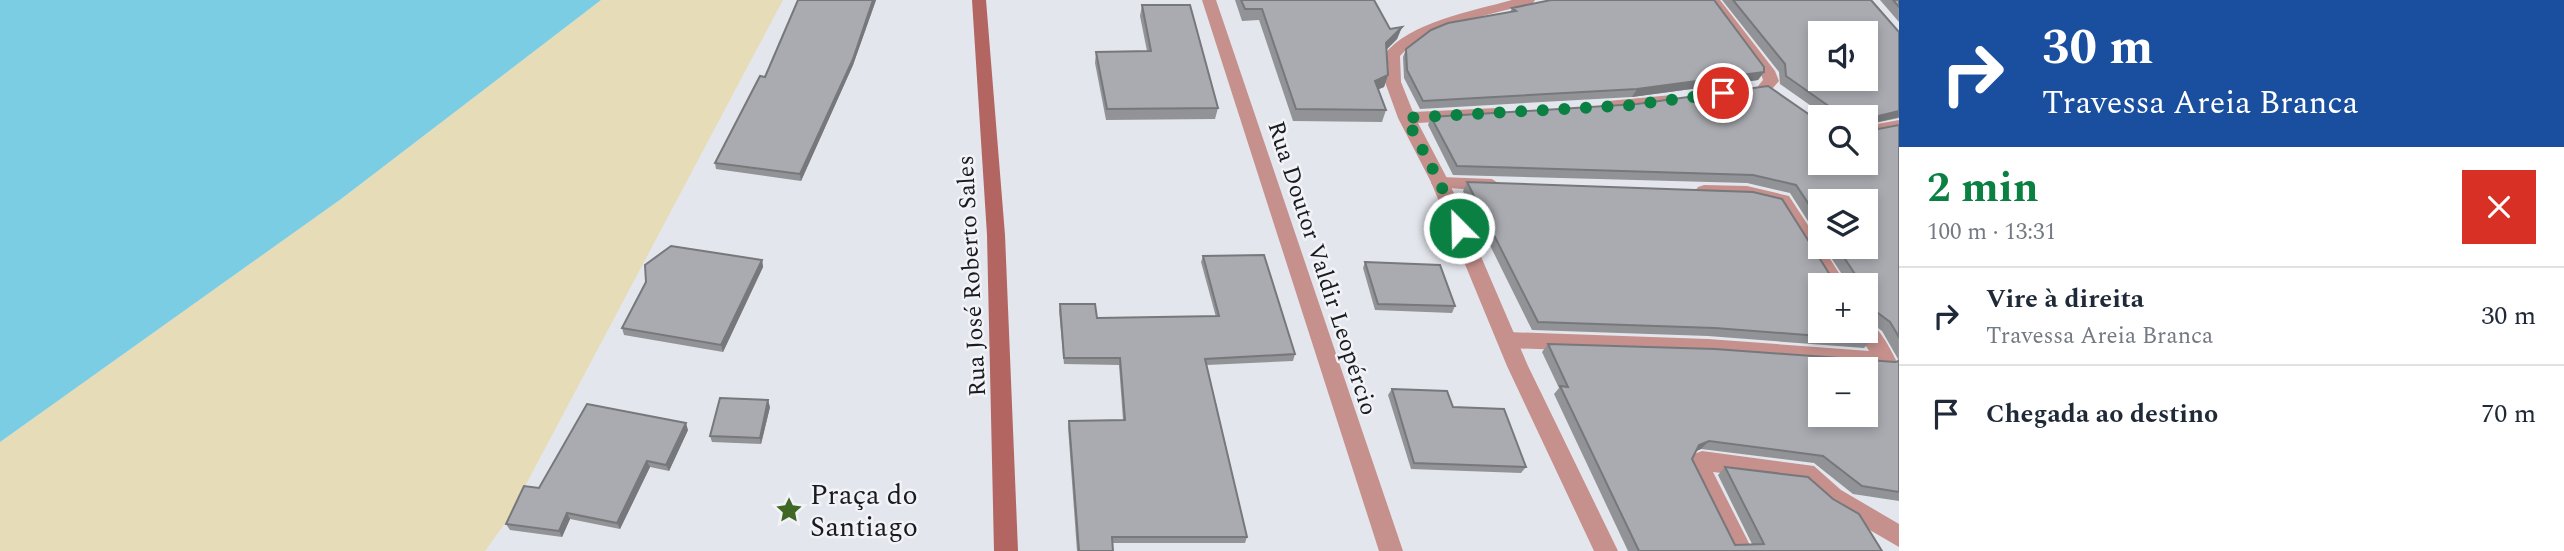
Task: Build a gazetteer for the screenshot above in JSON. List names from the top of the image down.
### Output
{
  "streets": {
    "main road": ["Rua José Roberto Sales"],
    "street": ["Rua Doutor Valdir Leopércio"]
  },
  "places": {
    "place": ["Praça do Santiago"]
  },
  "page": {
    "turn": ["30 m", "Travessa Areia Branca"],
    "map_buttons": ["+", "−"],
    "heading": ["2 min", "100 m · 13:31"],
    "list": [
      {
        "name": "Vire à direita",
        "note": "Travessa Areia Branca",
        "value": "30 m"
      },
      {
        "name": "Chegada ao destino",
        "value": "70 m"
      }
    ]
  }
}
